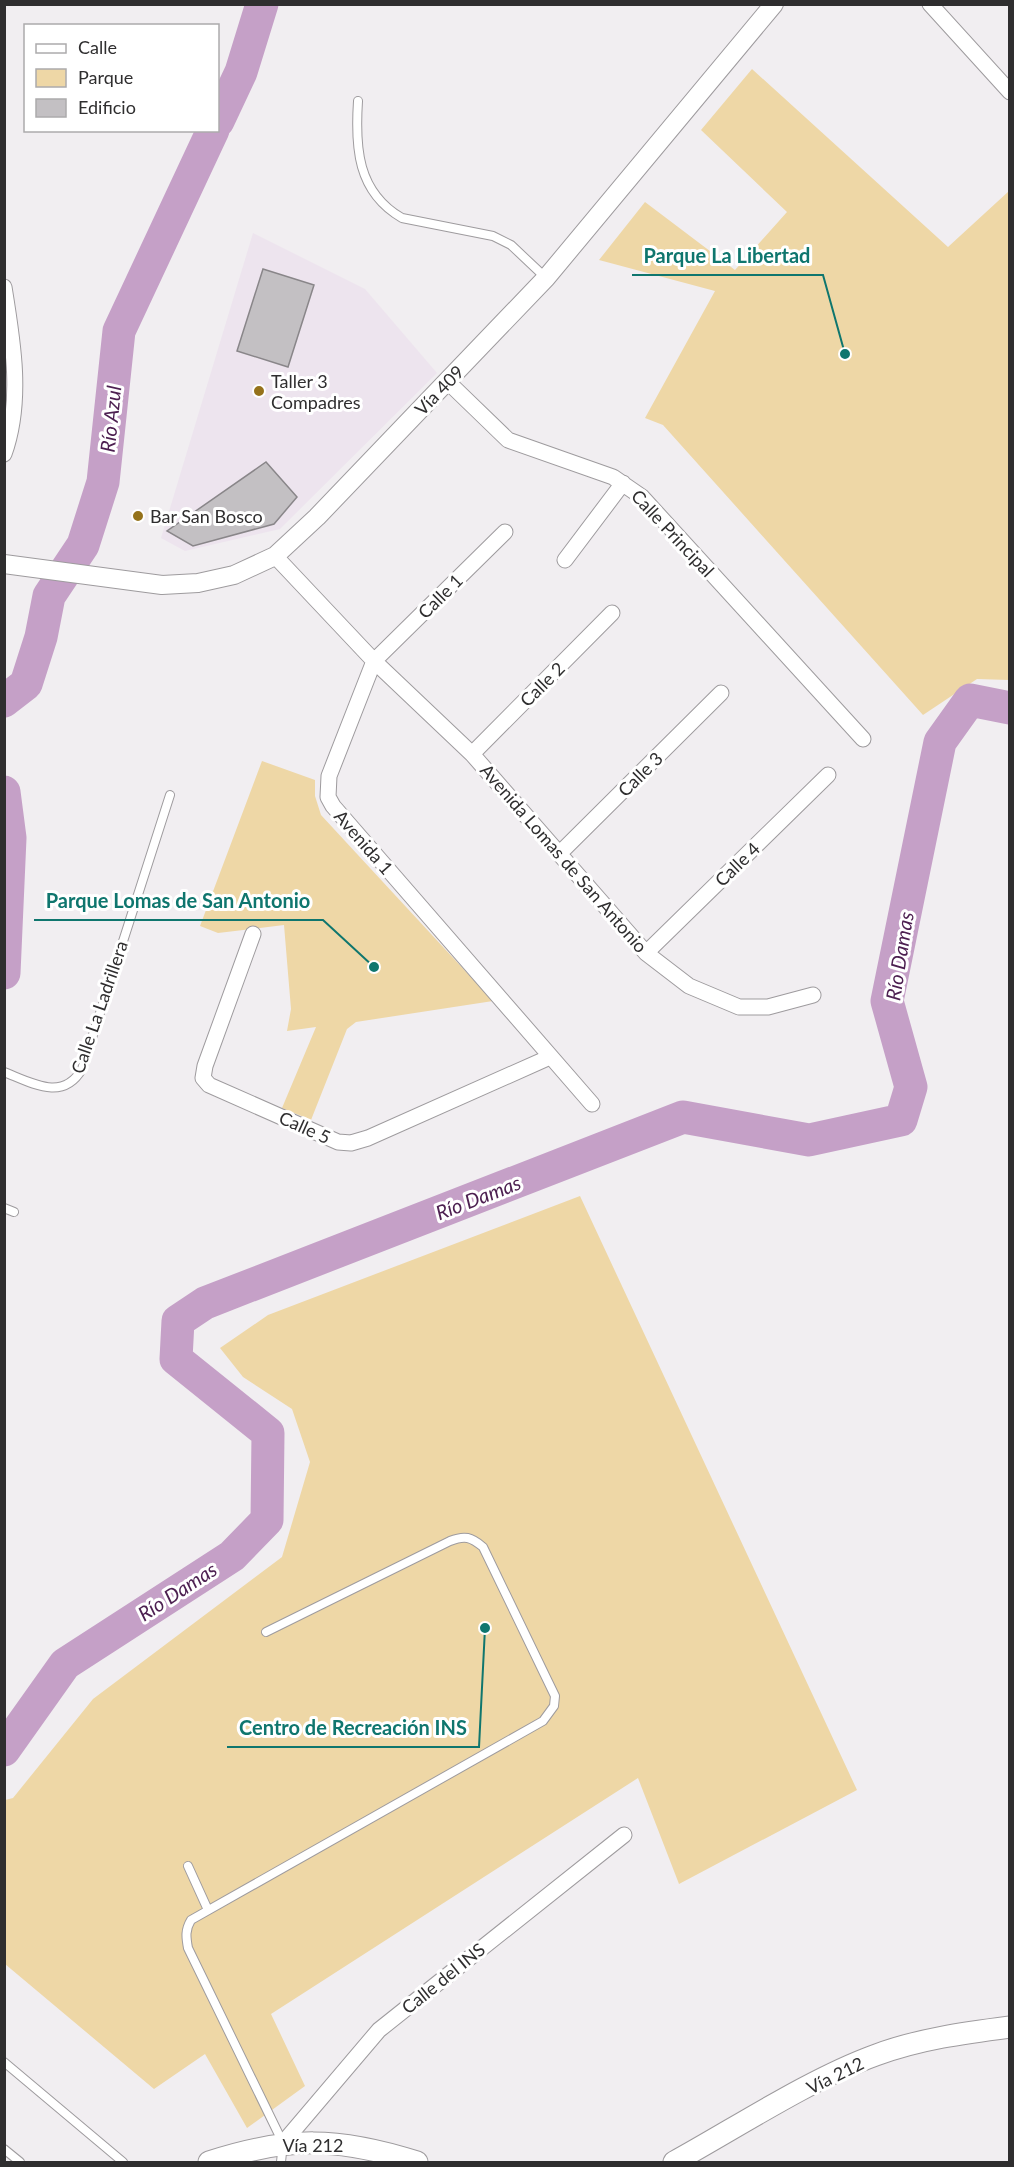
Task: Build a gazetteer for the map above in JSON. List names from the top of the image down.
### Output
{
  "streets": {
    "main road": ["Vía 212"],
    "street": [
      "Vía 409",
      "Calle Principal",
      "Calle 1",
      "Calle 2",
      "Calle 3",
      "Avenida 1",
      "Avenida Lomas de San Antonio",
      "Calle 4",
      "Calle 5",
      "Calle del INS"
    ],
    "lane": ["Calle La Ladrillera"]
  },
  "crossings": [
    ["Vía 409", "Calle Principal"],
    ["Calle 1", "Avenida 1"],
    ["Calle 1", "Avenida Lomas de San Antonio"],
    ["Calle 2", "Avenida Lomas de San Antonio"],
    ["Calle 3", "Avenida Lomas de San Antonio"],
    ["Avenida 1", "Avenida Lomas de San Antonio"],
    ["Avenida 1", "Calle 5"],
    ["Avenida Lomas de San Antonio", "Calle 4"],
    ["Calle del INS", "Vía 212"]
  ],
  "water": ["Río Azul", "Río Damas"],
  "places": [
    "Parque La Libertad",
    "Taller 3 Compadres",
    "Bar San Bosco",
    "Parque Lomas de San Antonio",
    "Centro de Recreación INS"
  ],
  "legend": ["Calle", "Parque", "Edificio"]
}
